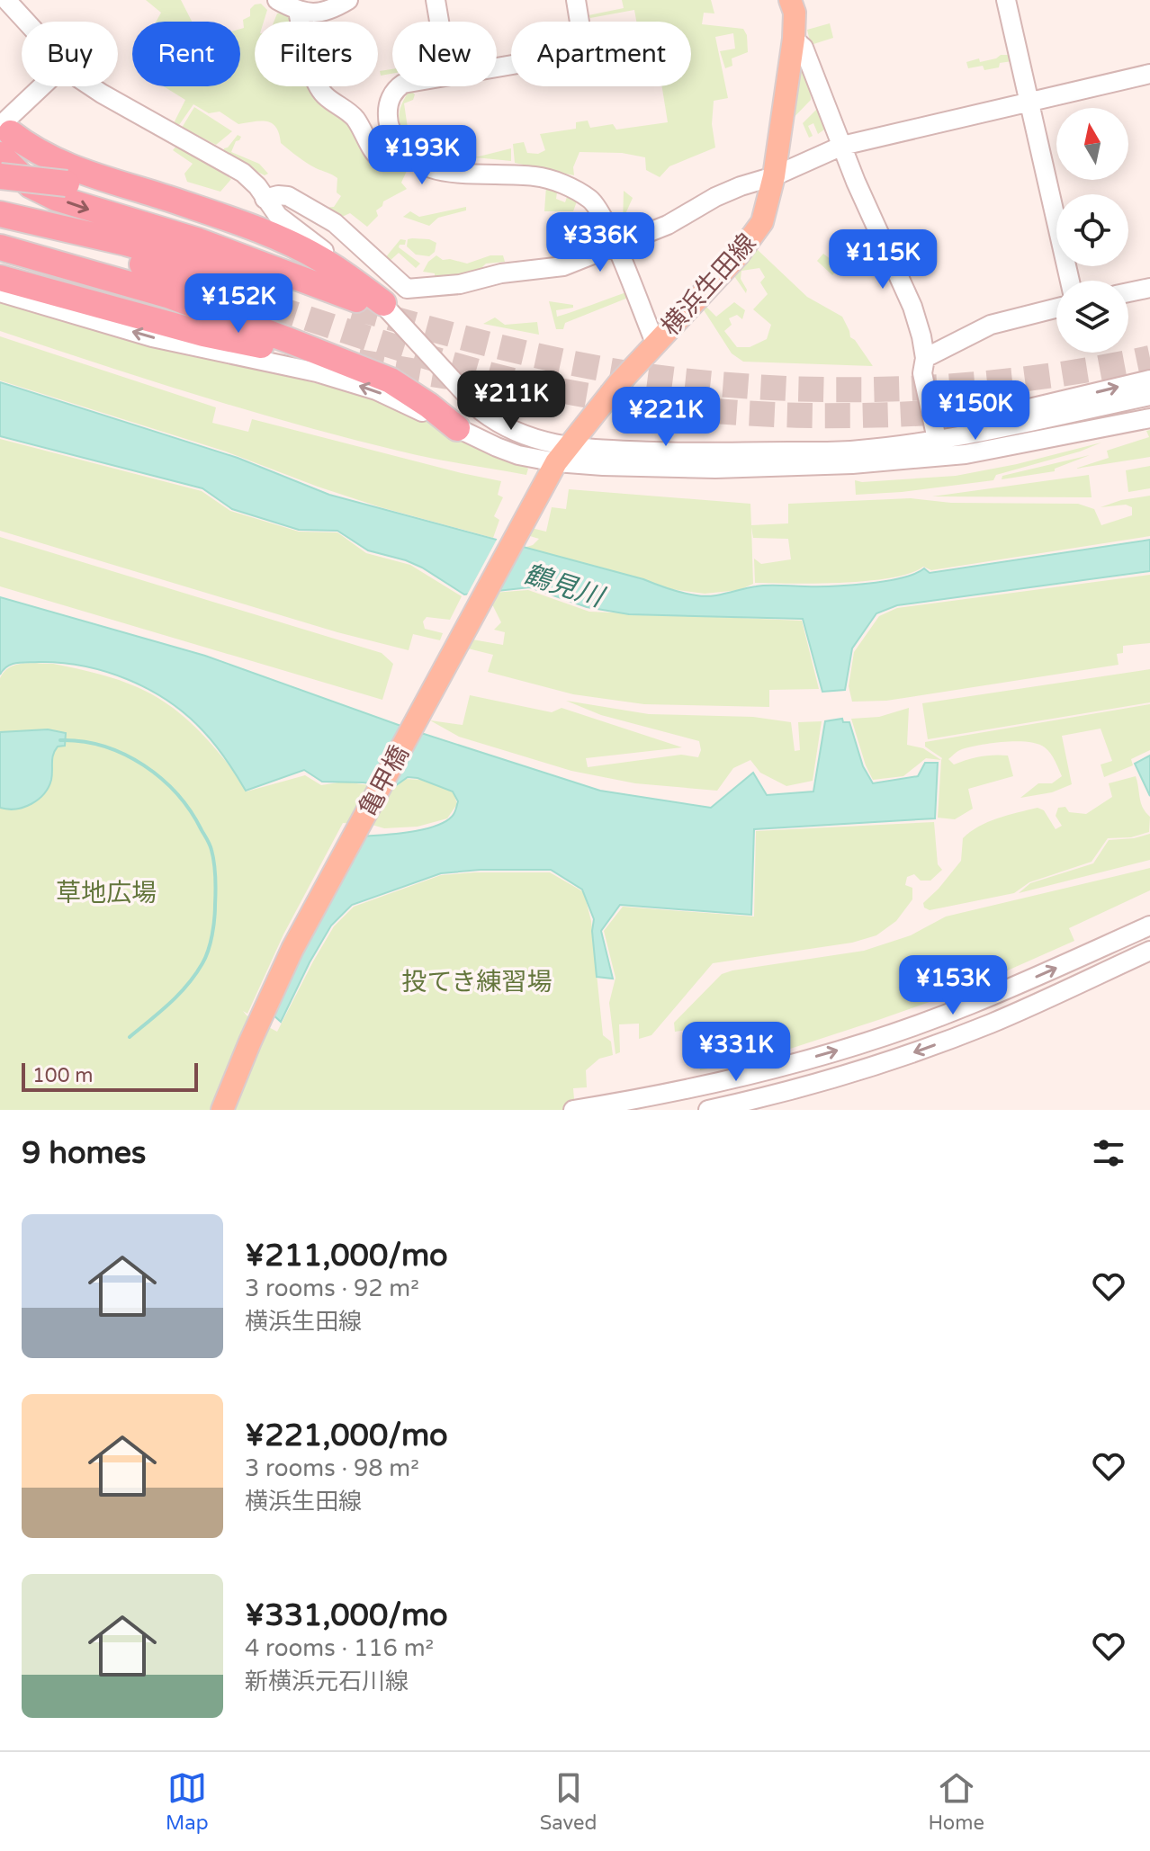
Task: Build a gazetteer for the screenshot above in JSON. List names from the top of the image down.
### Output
{
  "streets": {
    "main road": ["横浜生田線", "亀甲橋"]
  },
  "crossings": [
    ["横浜生田線", "亀甲橋"]
  ],
  "water": ["鶴見川"],
  "parks": ["草地広場", "投てき練習場"],
  "scale_bar": "100 m",
  "north": "top",
  "page": {
    "chip": [
      "Buy",
      "Rent",
      "Filters",
      "New",
      "Apartment"
    ],
    "price": [
      "¥193K",
      "¥336K",
      "¥115K",
      "¥152K",
      "¥211K",
      "¥150K",
      "¥221K",
      "¥153K",
      "¥331K"
    ],
    "scale": "100 m",
    "heading": "9 homes",
    "list": [
      {
        "name": "¥211,000/mo",
        "note": "3 rooms · 92 m² · 横浜生田線"
      },
      {
        "name": "¥221,000/mo",
        "note": "3 rooms · 98 m² · 横浜生田線"
      },
      {
        "name": "¥331,000/mo",
        "note": "4 rooms · 116 m² · 新横浜元石川線"
      }
    ],
    "tabs": ["Map", "Saved", "Home"]
  }
}
